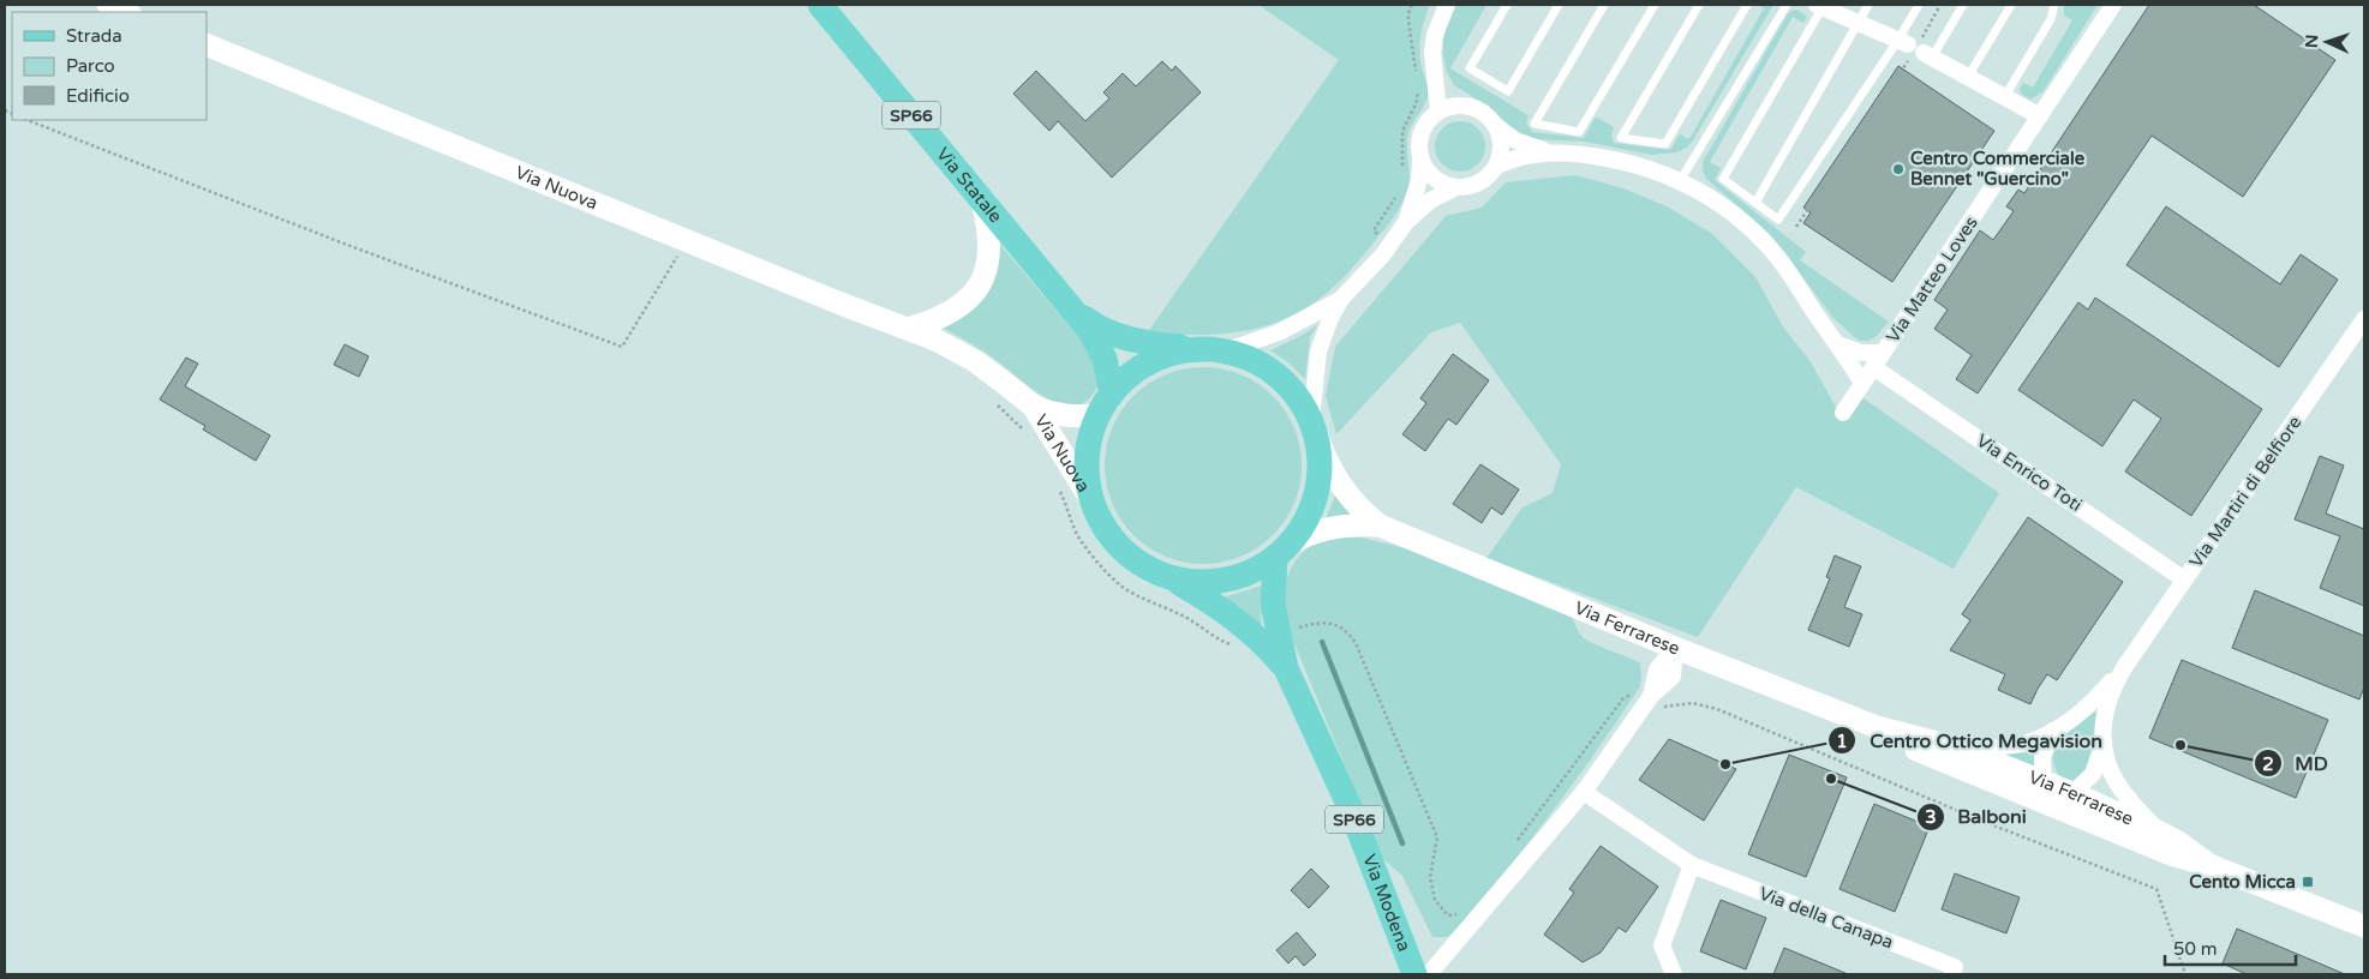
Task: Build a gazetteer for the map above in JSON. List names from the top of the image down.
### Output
{
  "streets": {
    "main road": [
      "SP66",
      "Via Statale",
      "Via Nuova",
      "Via Ferrarese",
      "Via Modena"
    ],
    "street": [
      "Via Matteo Loves",
      "Via Enrico Toti",
      "Via Martiri di Belfiore",
      "Via della Canapa"
    ]
  },
  "crossings": [
    ["Via Statale", "Via Modena"],
    ["Via Nuova", "Via Modena"],
    ["Via Matteo Loves", "Via Enrico Toti"],
    ["Via Enrico Toti", "Via Martiri di Belfiore"],
    ["Via Martiri di Belfiore", "Via Ferrarese"],
    ["Via Ferrarese", "Via Modena"]
  ],
  "places": {
    "other": [
      "Centro Commerciale Bennet \"Guercino\"",
      "MD",
      "Centro Ottico Megavision",
      "Balboni"
    ],
    "transit": ["Cento Micca"]
  },
  "legend": ["Strada", "Parco", "Edificio"],
  "scale_bar": "50 m",
  "north": "left"
}
